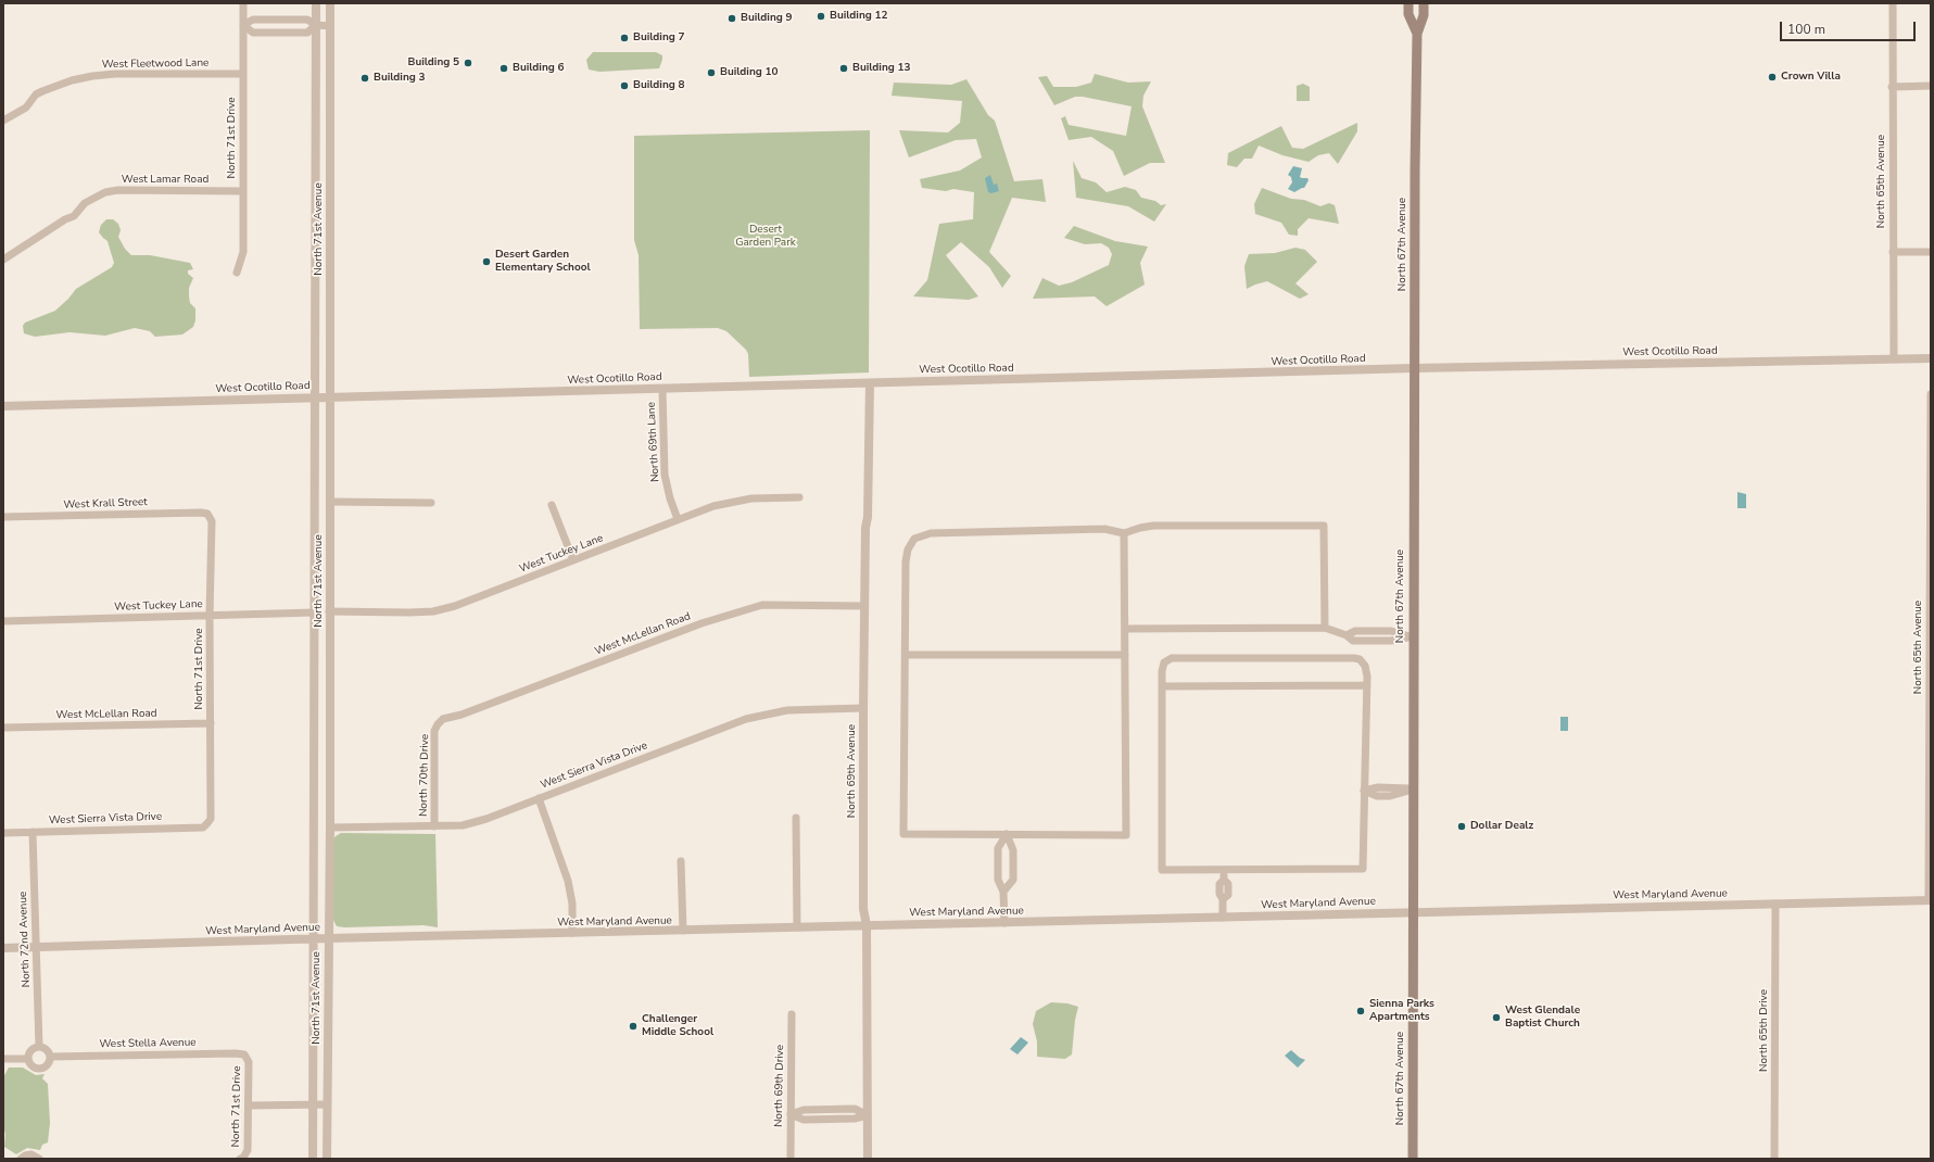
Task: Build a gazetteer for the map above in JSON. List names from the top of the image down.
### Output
{
  "streets": {
    "main road": ["North 67th Avenue"],
    "street": [
      "West Fleetwood Lane",
      "North 71st Drive",
      "West Lamar Road",
      "North 65th Avenue",
      "North 71st Avenue",
      "West Ocotillo Road",
      "North 69th Lane",
      "West Krall Street",
      "West Tuckey Lane",
      "West McLellan Road",
      "West Sierra Vista Drive",
      "North 69th Avenue",
      "North 70th Drive",
      "West Maryland Avenue",
      "North 72nd Avenue",
      "North 65th Drive",
      "West Stella Avenue",
      "North 69th Drive"
    ]
  },
  "crossings": [
    ["West Fleetwood Lane", "North 71st Drive"],
    ["North 71st Drive", "West Lamar Road"],
    ["North 71st Drive", "West Krall Street"],
    ["North 71st Drive", "West Tuckey Lane"],
    ["North 71st Drive", "West McLellan Road"],
    ["North 71st Drive", "West Sierra Vista Drive"],
    ["North 71st Drive", "West Stella Avenue"],
    ["North 65th Avenue", "West Ocotillo Road"],
    ["North 65th Avenue", "West Maryland Avenue"],
    ["North 71st Avenue", "West Ocotillo Road"],
    ["North 71st Avenue", "West Tuckey Lane"],
    ["North 71st Avenue", "West Sierra Vista Drive"],
    ["North 71st Avenue", "West Maryland Avenue"],
    ["North 67th Avenue", "West Ocotillo Road"],
    ["North 67th Avenue", "West Maryland Avenue"],
    ["West Ocotillo Road", "North 69th Lane"],
    ["West Ocotillo Road", "North 69th Avenue"],
    ["North 69th Lane", "West Tuckey Lane"],
    ["West McLellan Road", "North 69th Avenue"],
    ["West McLellan Road", "North 70th Drive"],
    ["West Sierra Vista Drive", "North 69th Avenue"],
    ["West Sierra Vista Drive", "North 70th Drive"],
    ["West Sierra Vista Drive", "North 72nd Avenue"],
    ["North 69th Avenue", "West Maryland Avenue"],
    ["West Maryland Avenue", "North 72nd Avenue"],
    ["West Maryland Avenue", "North 65th Drive"],
    ["North 72nd Avenue", "West Stella Avenue"]
  ],
  "parks": ["Desert Garden Park"],
  "places": [
    "Building 12",
    "Building 9",
    "Building 7",
    "Building 5",
    "Building 6",
    "Building 13",
    "Building 10",
    "Crown Villa",
    "Building 3",
    "Building 8",
    "Desert Garden Elementary School",
    "Dollar Dealz",
    "Sienna Parks Apartments",
    "West Glendale Baptist Church",
    "Challenger Middle School"
  ],
  "scale_bar": "100 m"
}
